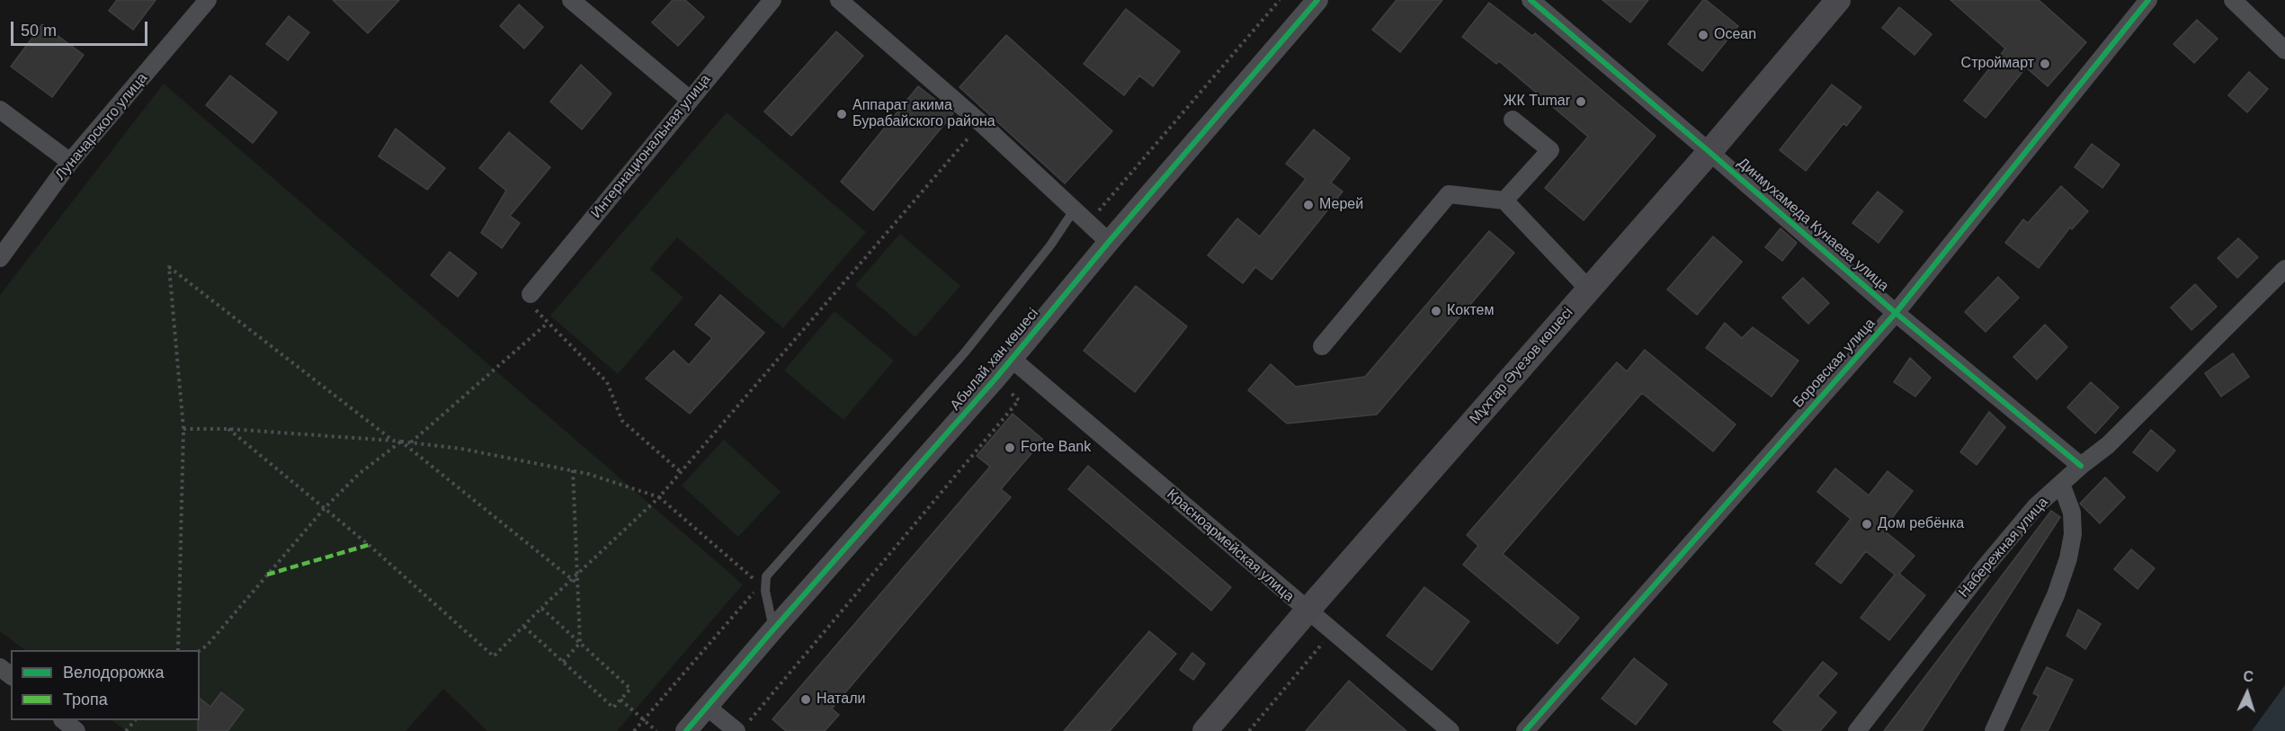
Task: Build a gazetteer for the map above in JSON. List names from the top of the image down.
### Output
{
  "streets": {
    "main road": ["Мұхтар Әуезов көшесі"],
    "street": [
      "Луначарского улица",
      "Интернациональная улица",
      "Динмухамеда Кунаева улица",
      "Абылай хан көшесі",
      "Боровская улица",
      "Красноармейская улица",
      "Набережная улица"
    ]
  },
  "crossings": [
    ["Динмухамеда Кунаева улица", "Боровская улица"],
    ["Динмухамеда Кунаева улица", "Мұхтар Әуезов көшесі"],
    ["Динмухамеда Кунаева улица", "Набережная улица"],
    ["Абылай хан көшесі", "Красноармейская улица"],
    ["Мұхтар Әуезов көшесі", "Красноармейская улица"]
  ],
  "places": [
    "Ocean",
    "Строймарт",
    "ЖК Tumar",
    "Аппарат акима Бурабайского района",
    "Мерей",
    "Коктем",
    "Forte Bank",
    "Дом ребёнка",
    "Натали"
  ],
  "legend": ["Велодорожка", "Тропа"],
  "scale_bar": "50 m",
  "north": "top"
}
